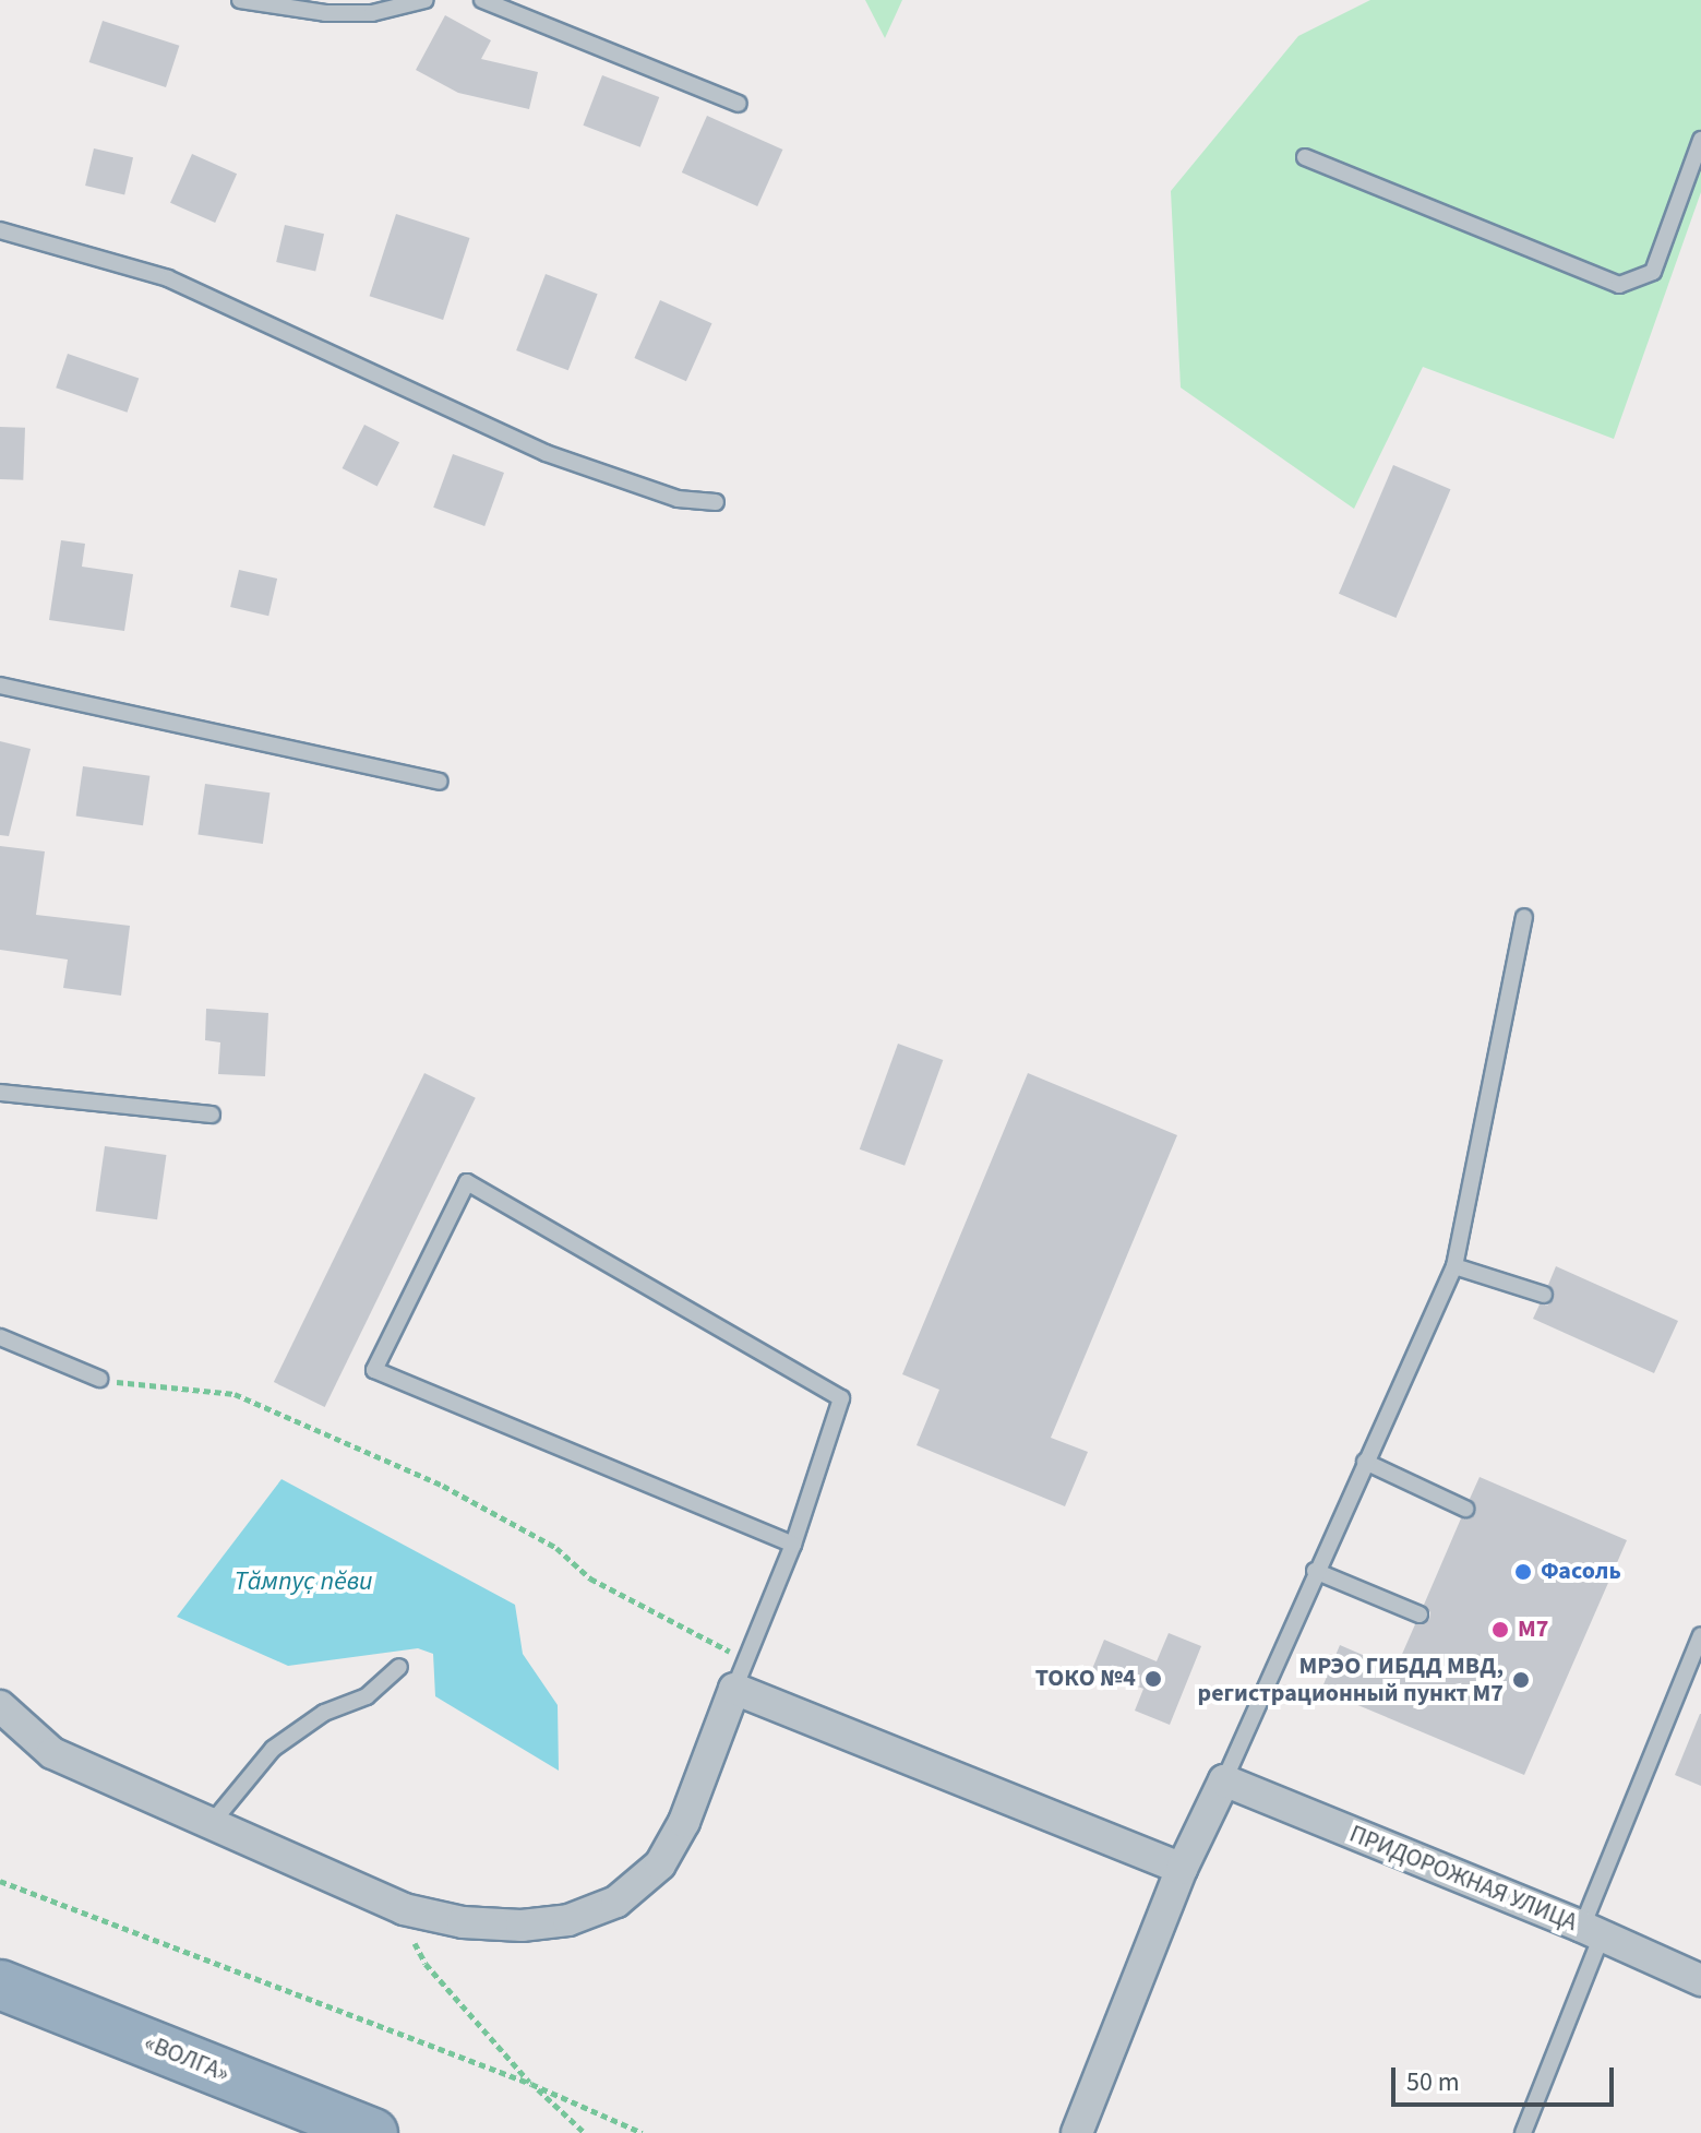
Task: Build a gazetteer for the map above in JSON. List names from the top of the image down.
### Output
{
  "streets": {
    "highway": ["«ВОЛГА»"],
    "street": ["ПРИДОРОЖНАЯ УЛИЦА"]
  },
  "water": ["Тӑмпуҫ пӗви"],
  "places": [
    "Фасоль",
    "М7",
    "ТОКО №4",
    "МРЭО ГИБДД МВД, регистрационный пункт М7"
  ],
  "scale_bar": "50 m"
}
